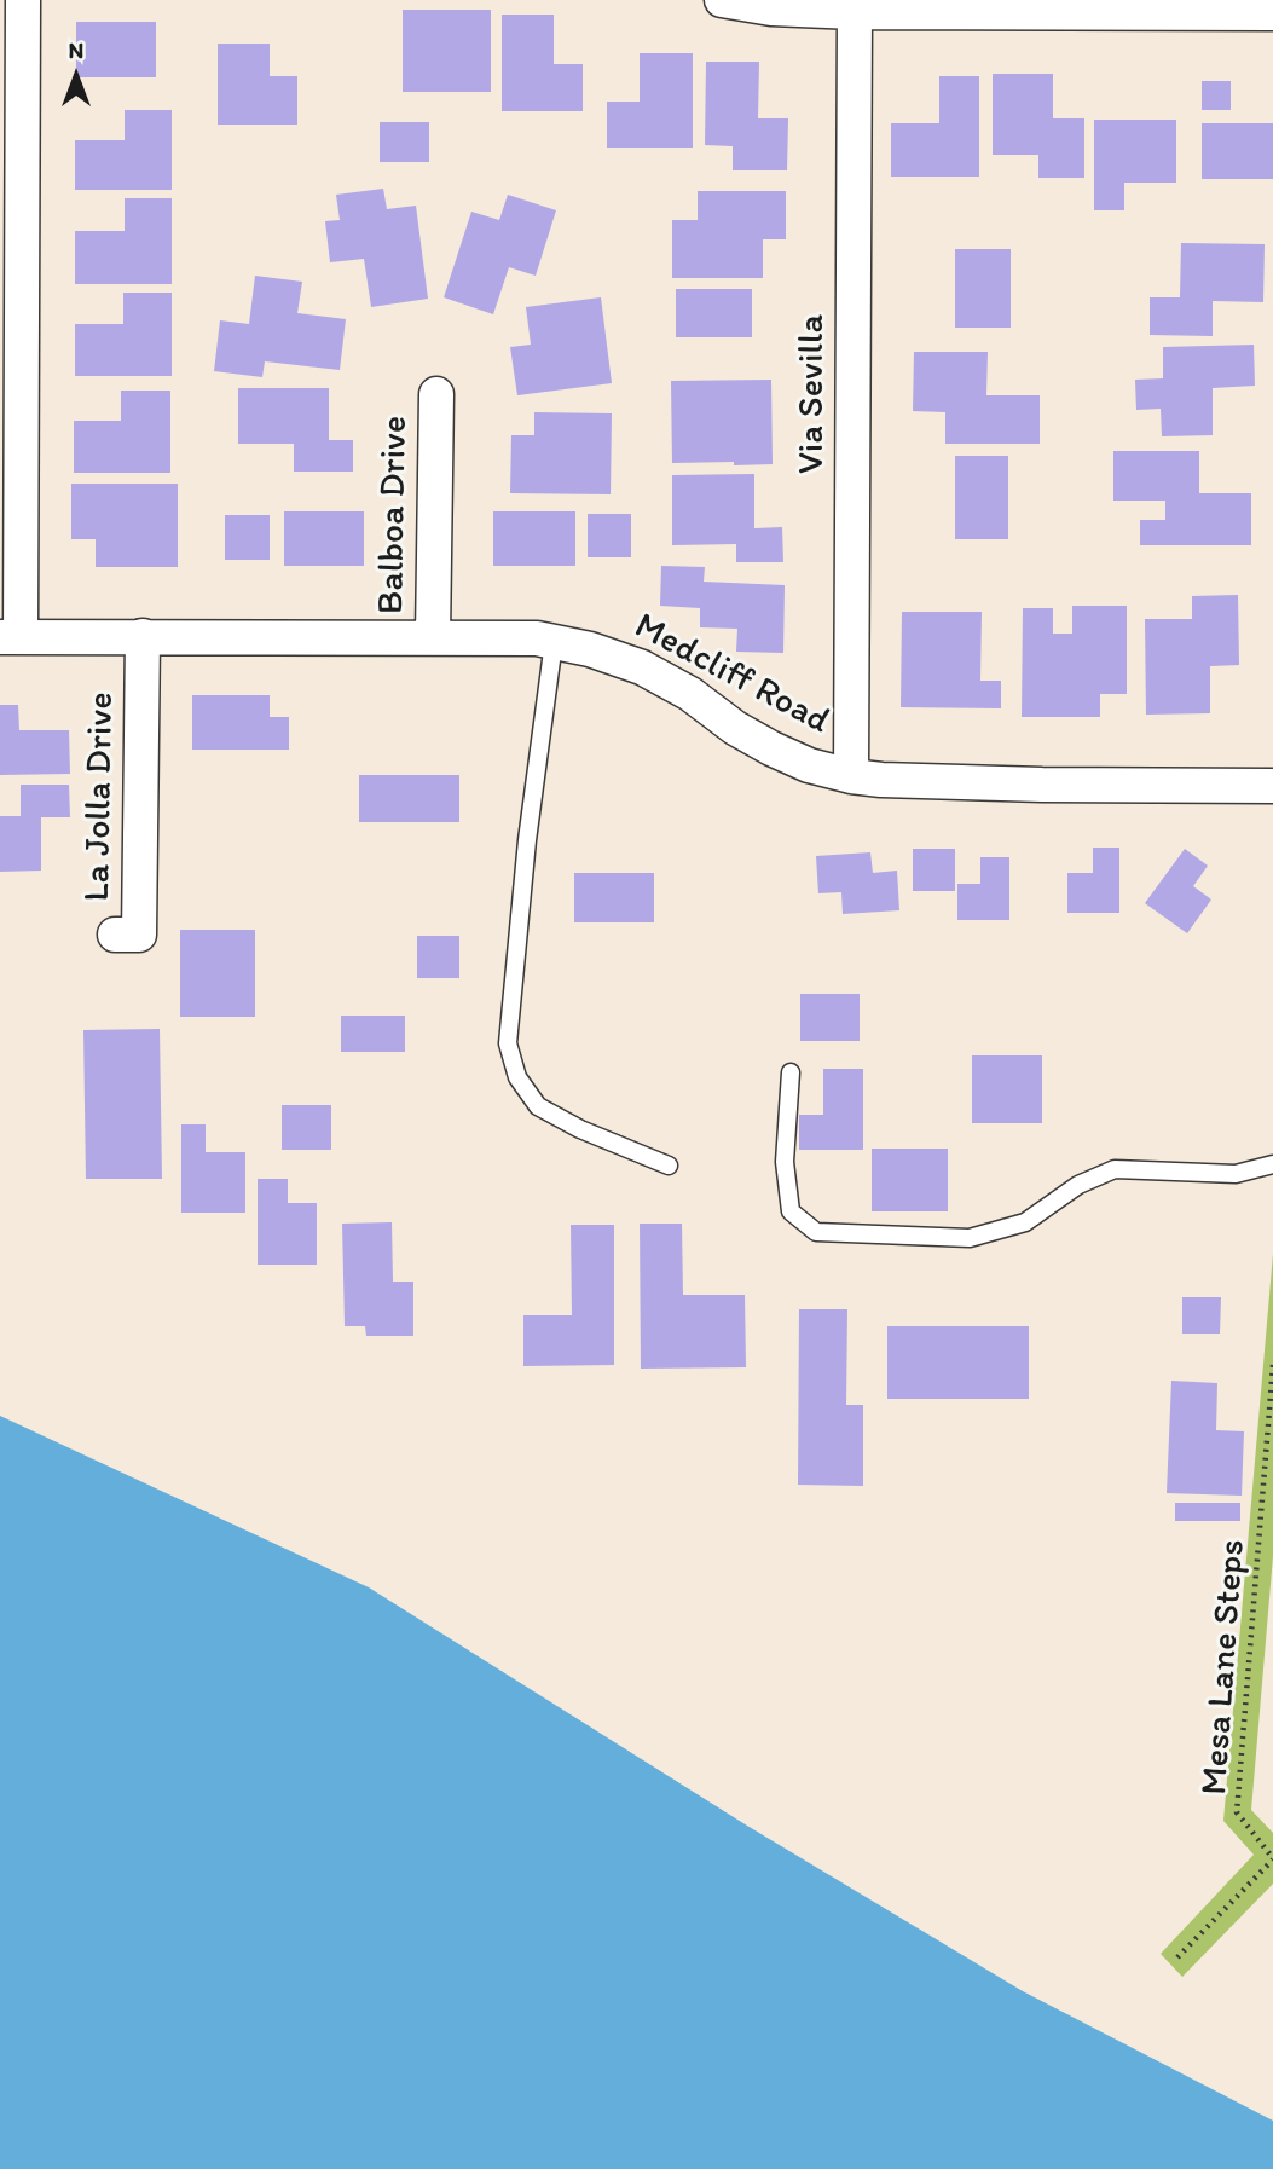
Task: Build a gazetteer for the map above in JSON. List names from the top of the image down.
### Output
{
  "streets": {
    "street": [
      "Via Sevilla",
      "Balboa Drive",
      "Medcliff Road",
      "La Jolla Drive"
    ],
    "path": ["Mesa Lane Steps"]
  },
  "crossings": [
    ["Via Sevilla", "Medcliff Road"],
    ["Balboa Drive", "Medcliff Road"],
    ["Medcliff Road", "La Jolla Drive"]
  ],
  "north": "top"
}
